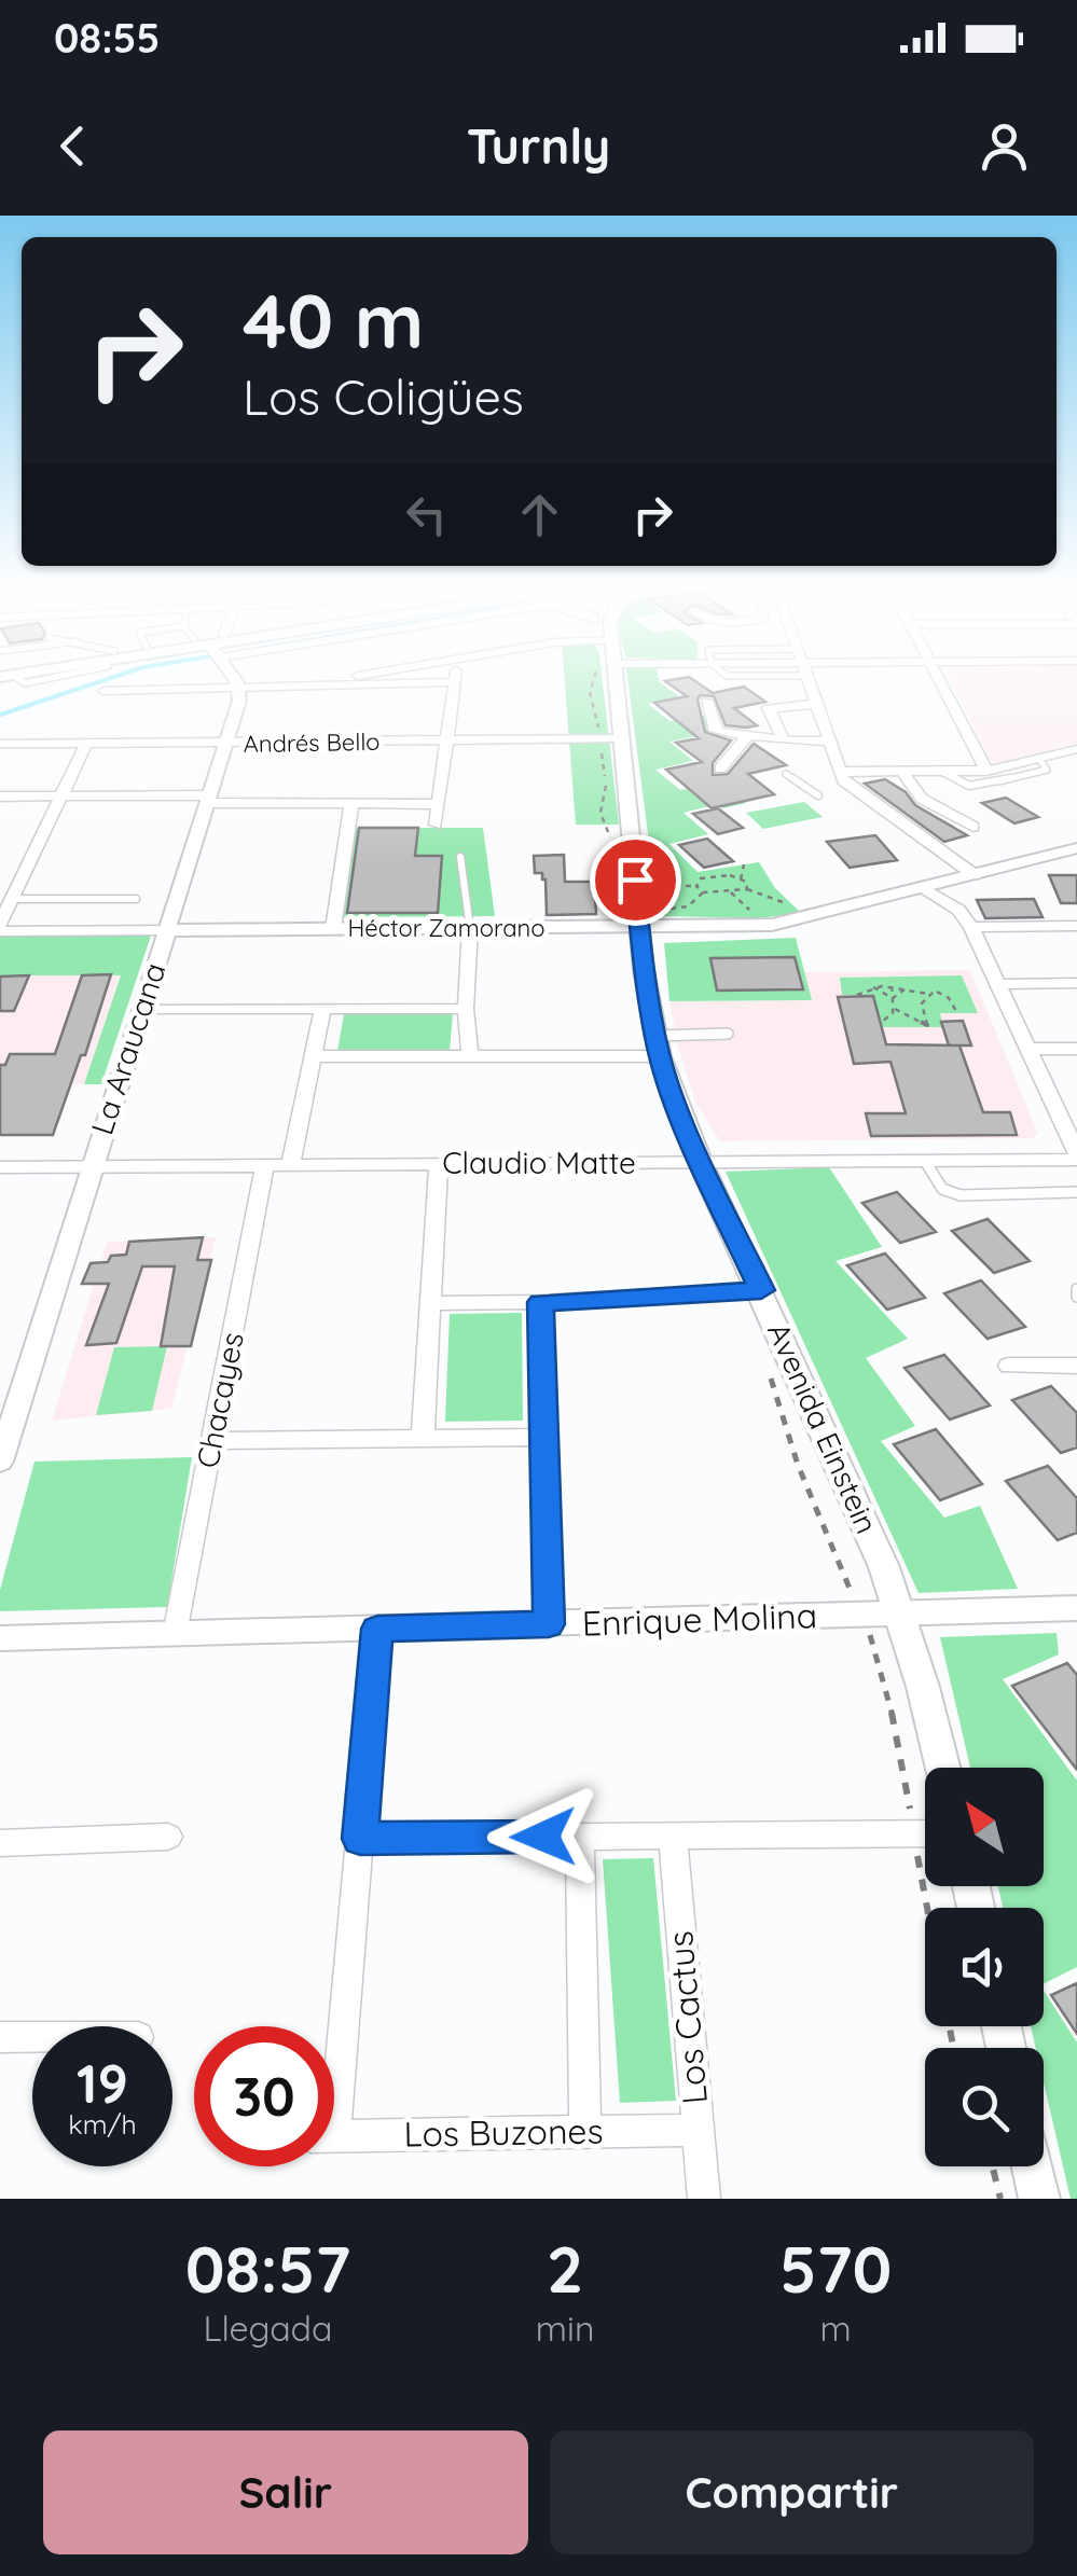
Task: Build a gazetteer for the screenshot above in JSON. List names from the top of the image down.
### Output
{
  "streets": {
    "main road": ["Avenida Einstein"],
    "street": [
      "Andrés Bello",
      "Héctor Zamorano",
      "La Araucana",
      "Claudio Matte",
      "Chacayes",
      "Enrique Molina",
      "Los Cactus",
      "Los Buzones"
    ]
  },
  "crossings": [
    ["Andrés Bello", "La Araucana"],
    ["Andrés Bello", "Avenida Einstein"],
    ["Héctor Zamorano", "La Araucana"],
    ["Héctor Zamorano", "Avenida Einstein"],
    ["La Araucana", "Claudio Matte"],
    ["Claudio Matte", "Chacayes"],
    ["Claudio Matte", "Avenida Einstein"],
    ["Chacayes", "Enrique Molina"],
    ["Avenida Einstein", "Enrique Molina"],
    ["Los Cactus", "Los Buzones"]
  ],
  "north": "top left",
  "page": {
    "status": "08:55",
    "header": "Turnly",
    "turn": ["40 m", "Los Coligües"],
    "speed": "19 km/h",
    "limit": "30",
    "eta": [
      "08:57",
      "Llegada",
      "2",
      "min",
      "570",
      "m"
    ],
    "buttons": ["Salir", "Compartir"]
  }
}
